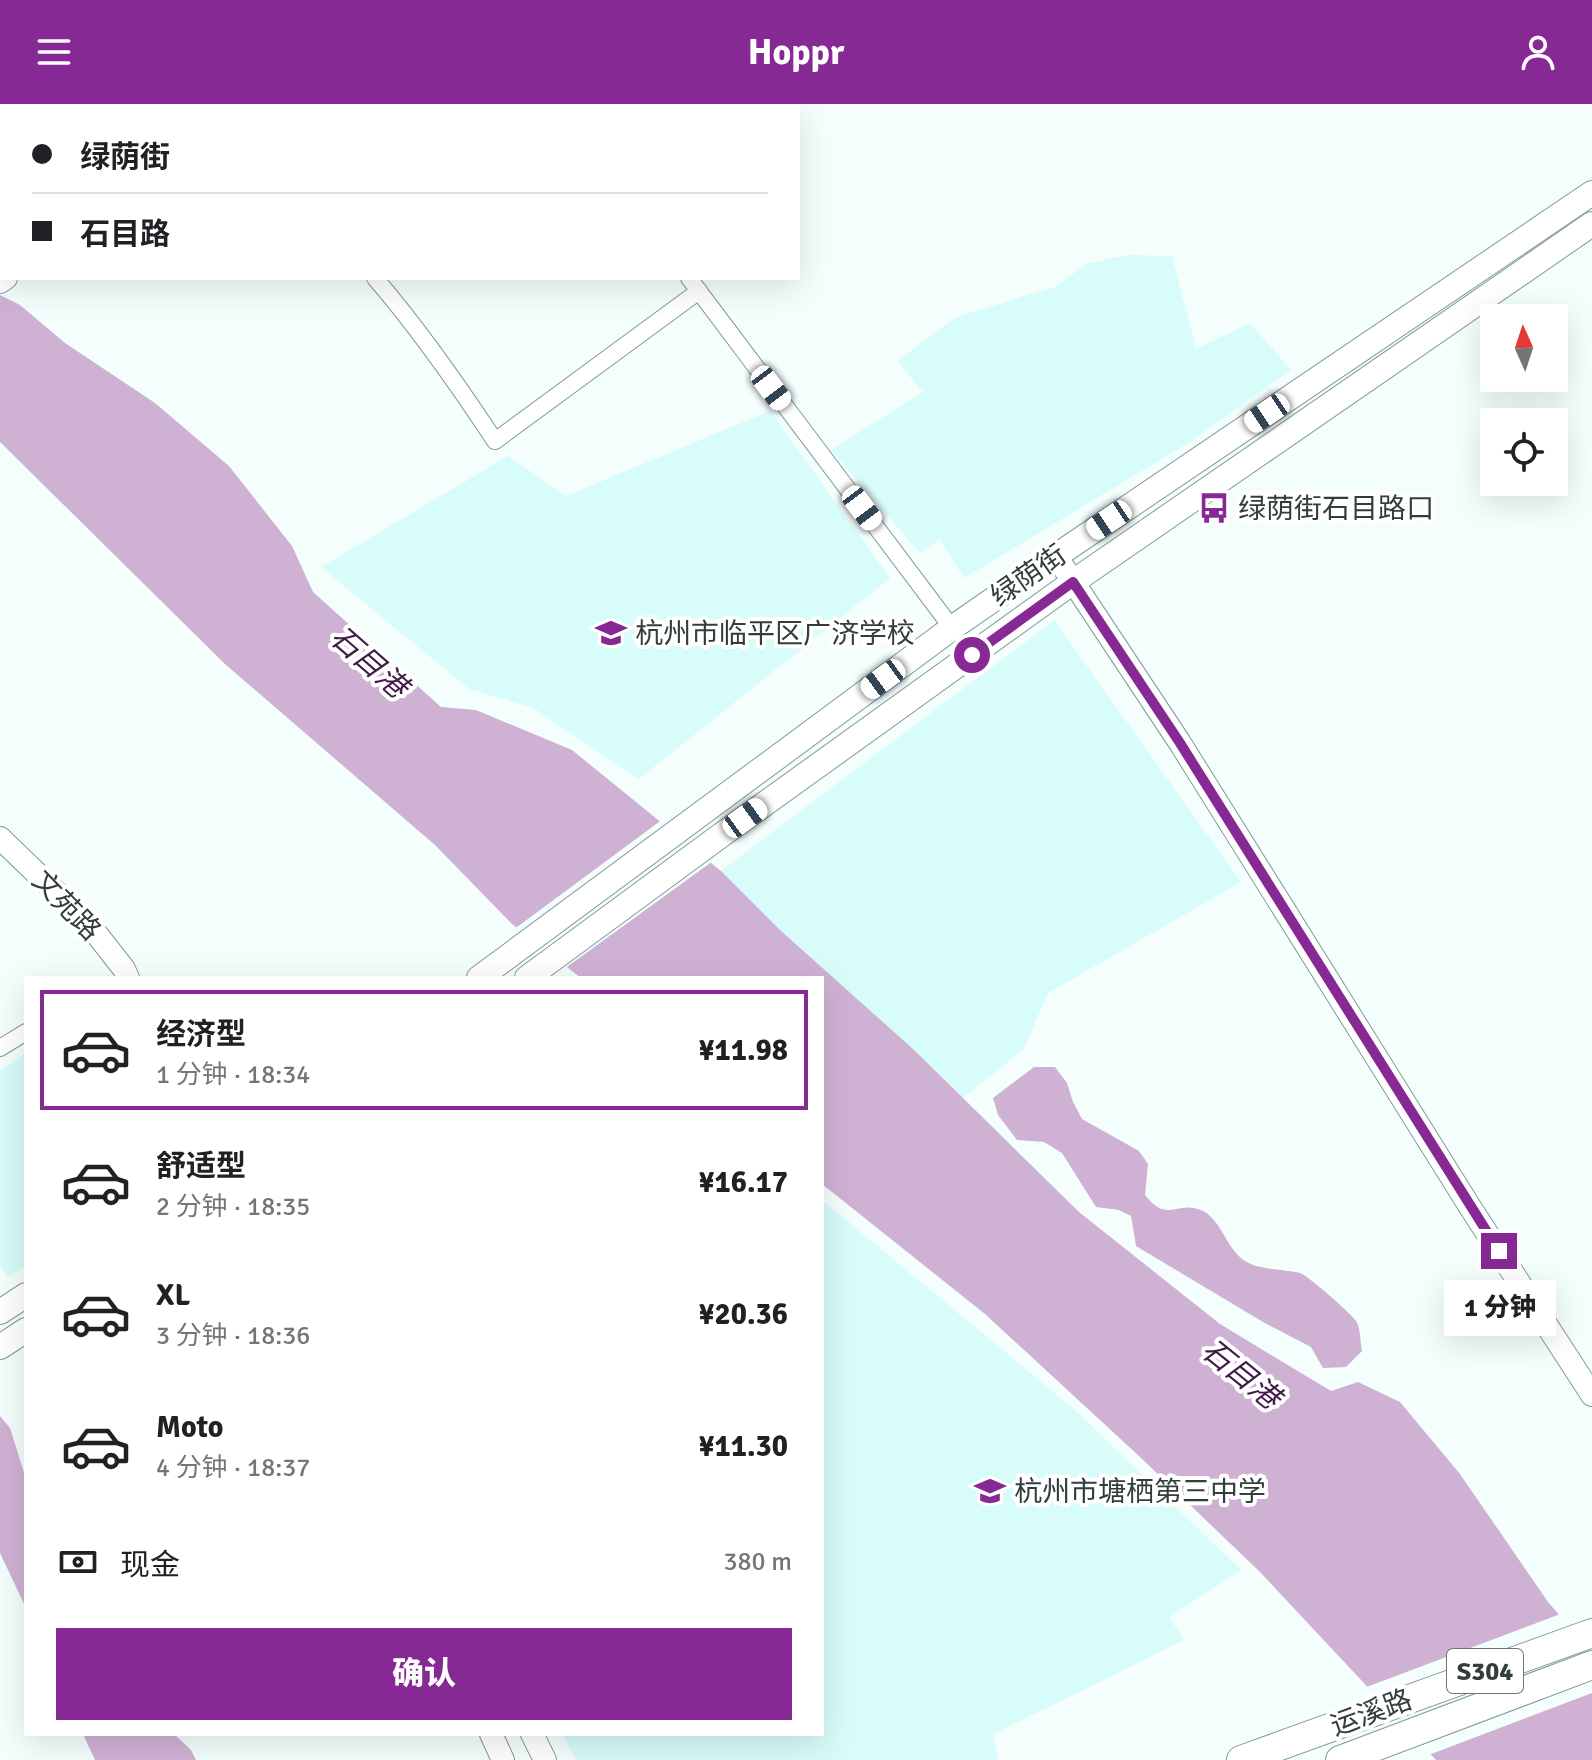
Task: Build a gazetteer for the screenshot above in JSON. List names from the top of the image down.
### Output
{
  "streets": {
    "highway": ["S304", "运溪路"],
    "main road": ["绿荫街"],
    "street": ["文苑路"]
  },
  "water": ["石目港"],
  "places": {
    "bus stop": ["绿荫街石目路口"],
    "school or university": ["杭州市临平区广济学校", "杭州市塘栖第三中学"]
  },
  "north": "top",
  "page": {
    "header": "Hoppr",
    "banner": ["绿荫街", "石目路"],
    "list": [
      {
        "name": "经济型",
        "note": "1 分钟 · 18:34",
        "value": "¥11.98"
      },
      {
        "name": "舒适型",
        "note": "2 分钟 · 18:35",
        "value": "¥16.17"
      },
      {
        "name": "XL",
        "note": "3 分钟 · 18:36",
        "value": "¥20.36"
      },
      {
        "name": "Moto",
        "note": "4 分钟 · 18:37",
        "value": "¥11.30"
      }
    ],
    "bubble": "1 分钟",
    "pay": ["现金", "380 m"],
    "buttons": "确认"
  }
}
